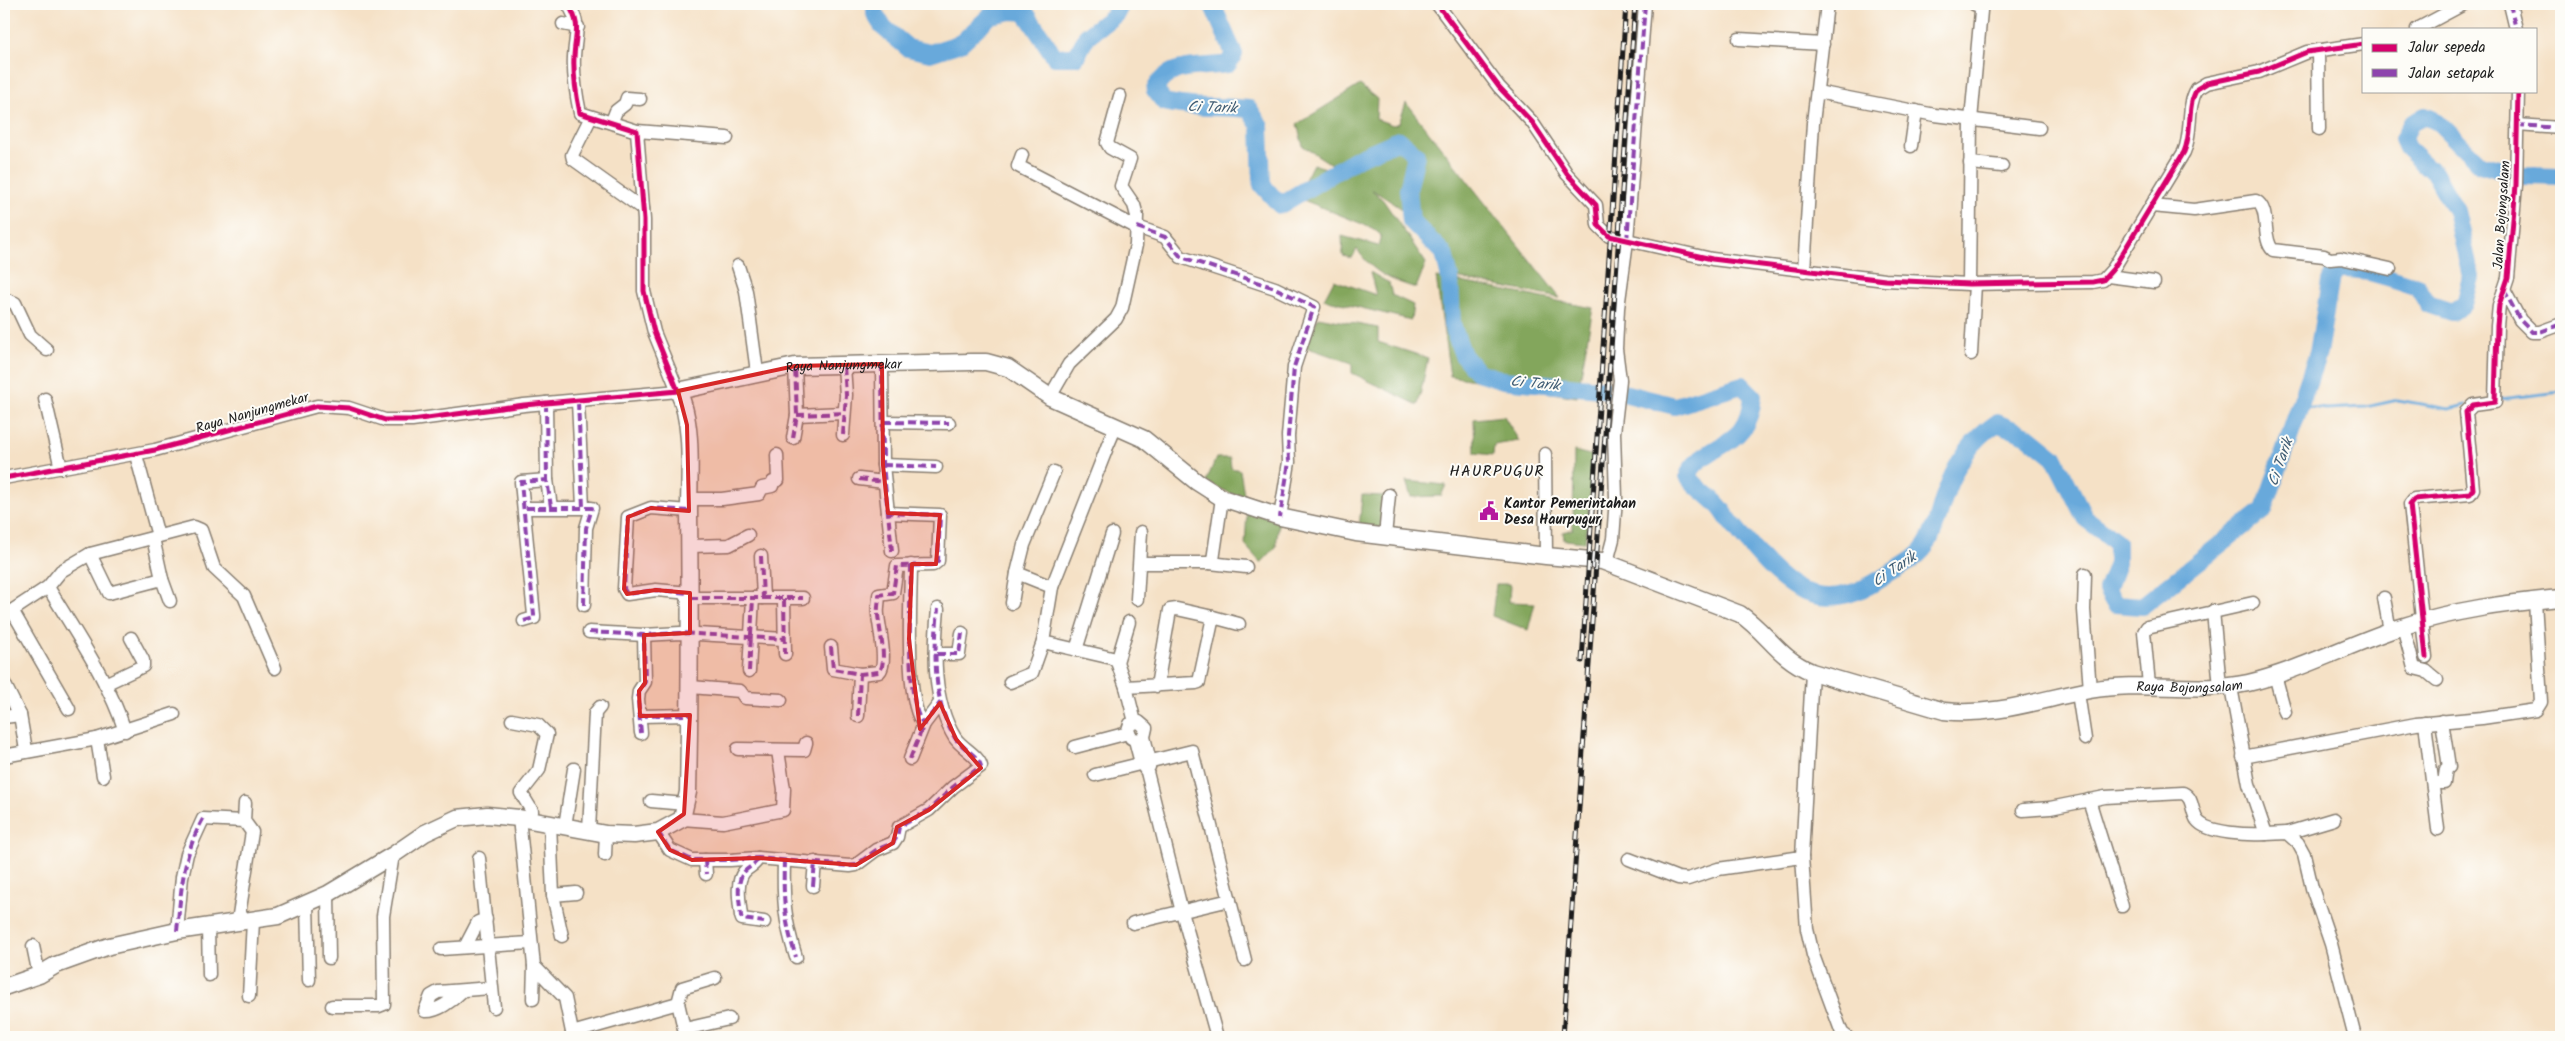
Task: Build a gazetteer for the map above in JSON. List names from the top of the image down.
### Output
{
  "streets": {
    "main road": ["Raya Nanjungmekar", "Raya Bojongsalam"],
    "street": ["Jalan Bojongsalam"]
  },
  "crossings": [
    ["Jalan Bojongsalam", "Raya Bojongsalam"],
    ["Raya Nanjungmekar", "Raya Bojongsalam"]
  ],
  "districts": ["HAURPUGUR"],
  "water": ["Ci Tarik"],
  "places": {
    "public building": ["Kantor Pemerintahan Desa Haurpugur"]
  },
  "legend": ["Jalur sepeda", "Jalan setapak"]
}
